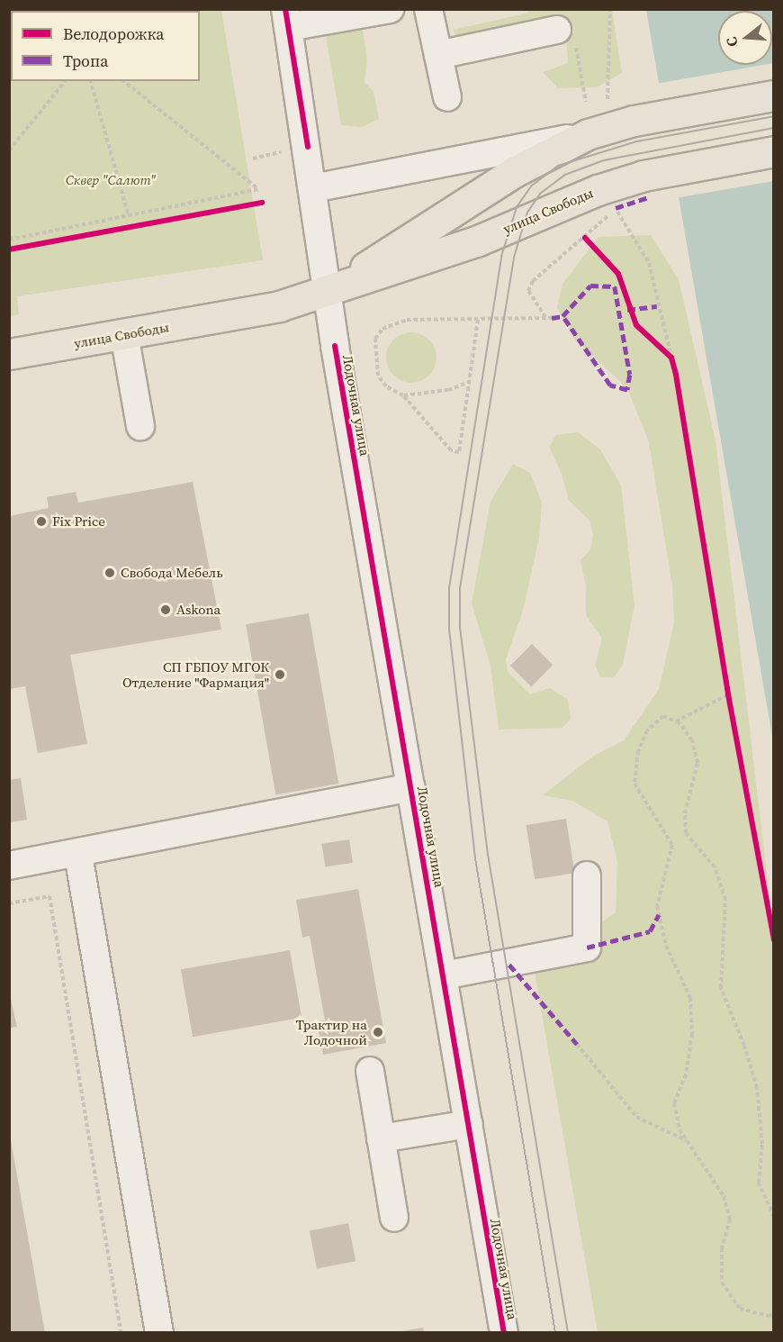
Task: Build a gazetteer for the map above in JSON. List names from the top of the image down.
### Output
{
  "streets": {
    "main road": ["улица Свободы"],
    "street": ["Лодочная улица"]
  },
  "crossings": [
    ["улица Свободы", "Лодочная улица"]
  ],
  "parks": ["Сквер \"Салют\""],
  "places": [
    "Fix Price",
    "Свобода Мебель",
    "Askona",
    "СП ГБПОУ МГОК Отделение \"Фармация\"",
    "Трактир на Лодочной"
  ],
  "legend": ["Велодорожка", "Тропа"],
  "north": "left"
}
